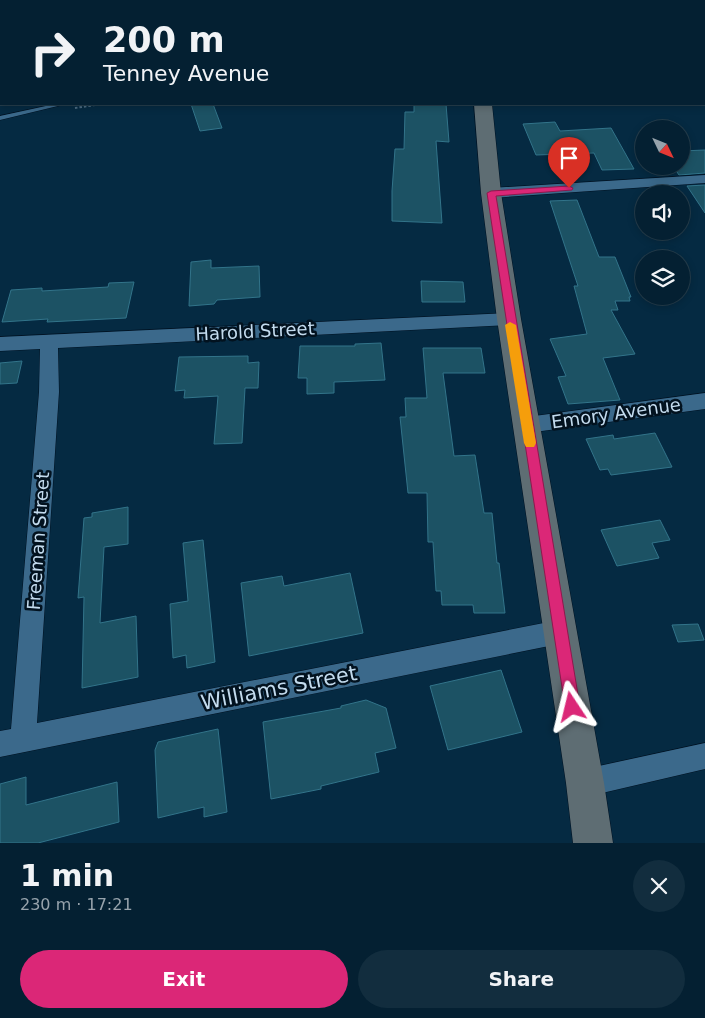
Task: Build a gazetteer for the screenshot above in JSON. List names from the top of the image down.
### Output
{
  "streets": {
    "street": [
      "Harold Street",
      "Emory Avenue",
      "Freeman Street",
      "Williams Street"
    ]
  },
  "crossings": [
    ["Harold Street", "Freeman Street"],
    ["Freeman Street", "Williams Street"]
  ],
  "north": "bottom right",
  "page": {
    "turn": ["200 m", "Tenney Avenue"],
    "heading": ["1 min", "230 m · 17:21"],
    "buttons": ["Exit", "Share"]
  }
}
